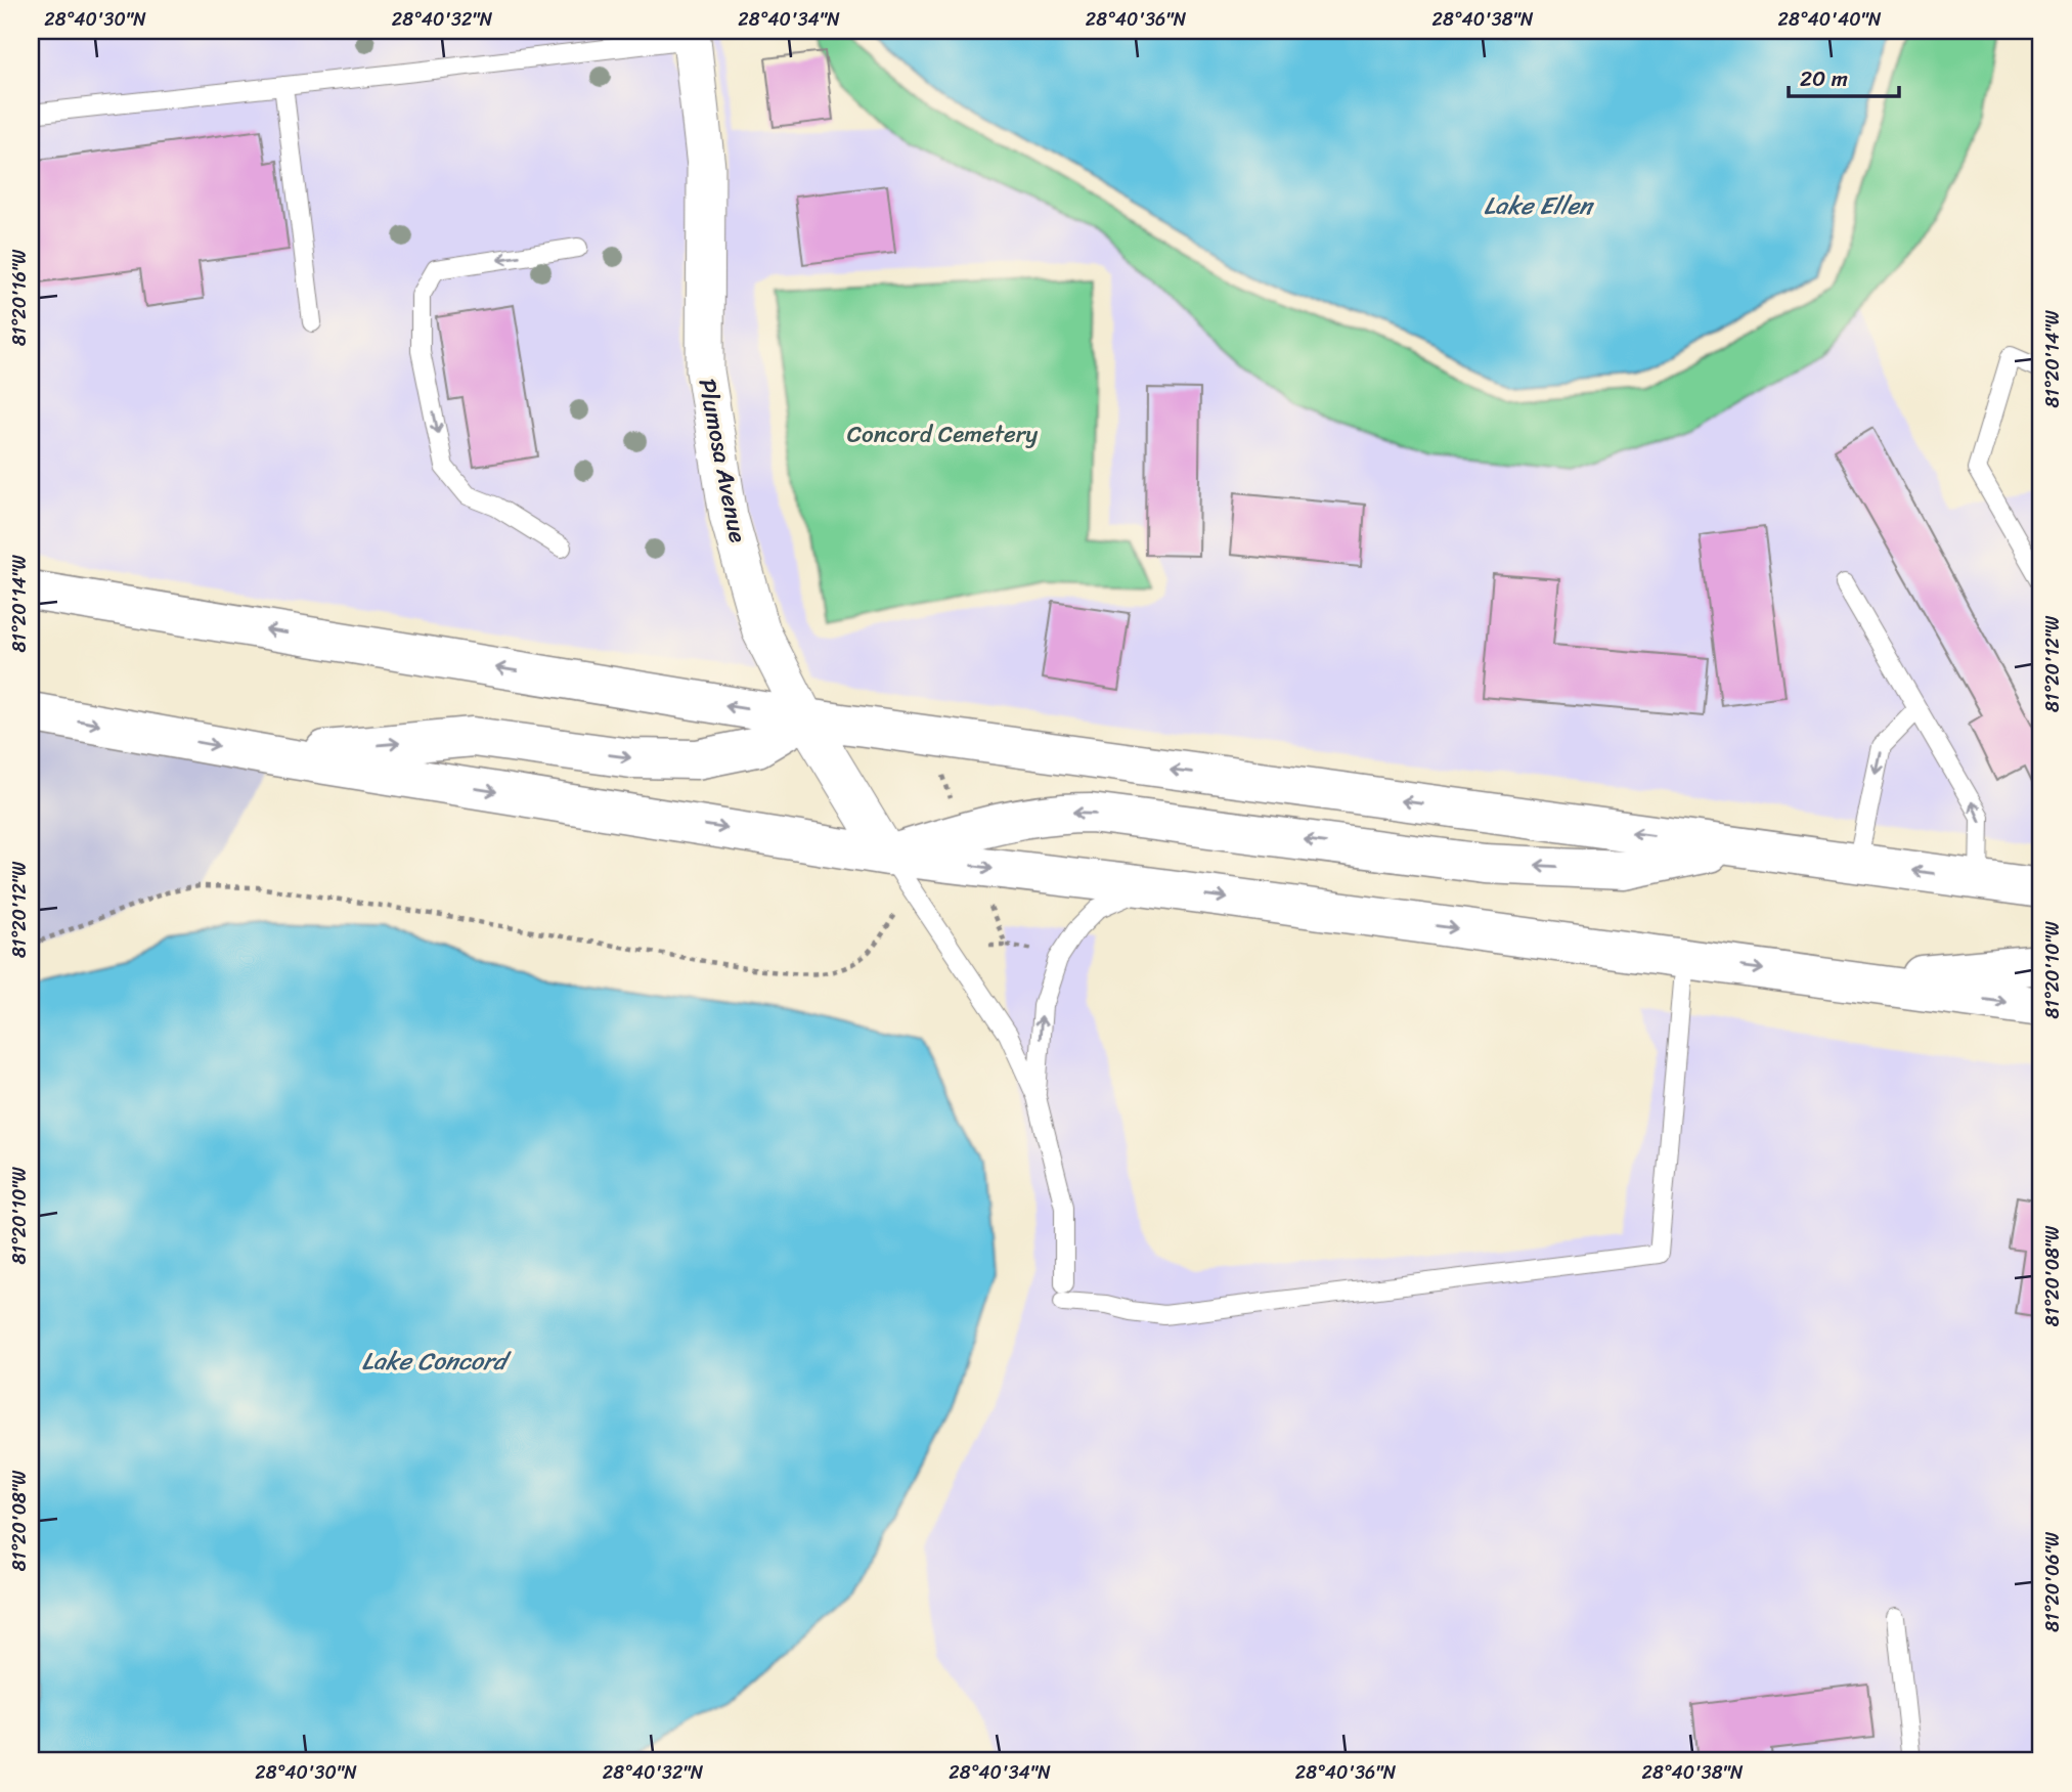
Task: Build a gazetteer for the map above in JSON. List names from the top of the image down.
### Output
{
  "streets": {
    "street": ["Plumosa Avenue"]
  },
  "water": ["Lake Ellen", "Lake Concord"],
  "parks": ["Concord Cemetery"],
  "scale_bar": "20 m",
  "coordinates": [
    "28°40'30\"N",
    "28°40'32\"N",
    "28°40'34\"N",
    "28°40'36\"N",
    "28°40'38\"N",
    "28°40'40\"N",
    "81°20'16\"W",
    "81°20'14\"W",
    "81°20'12\"W",
    "81°20'10\"W",
    "81°20'08\"W",
    "81°20'06\"W"
  ]
}
